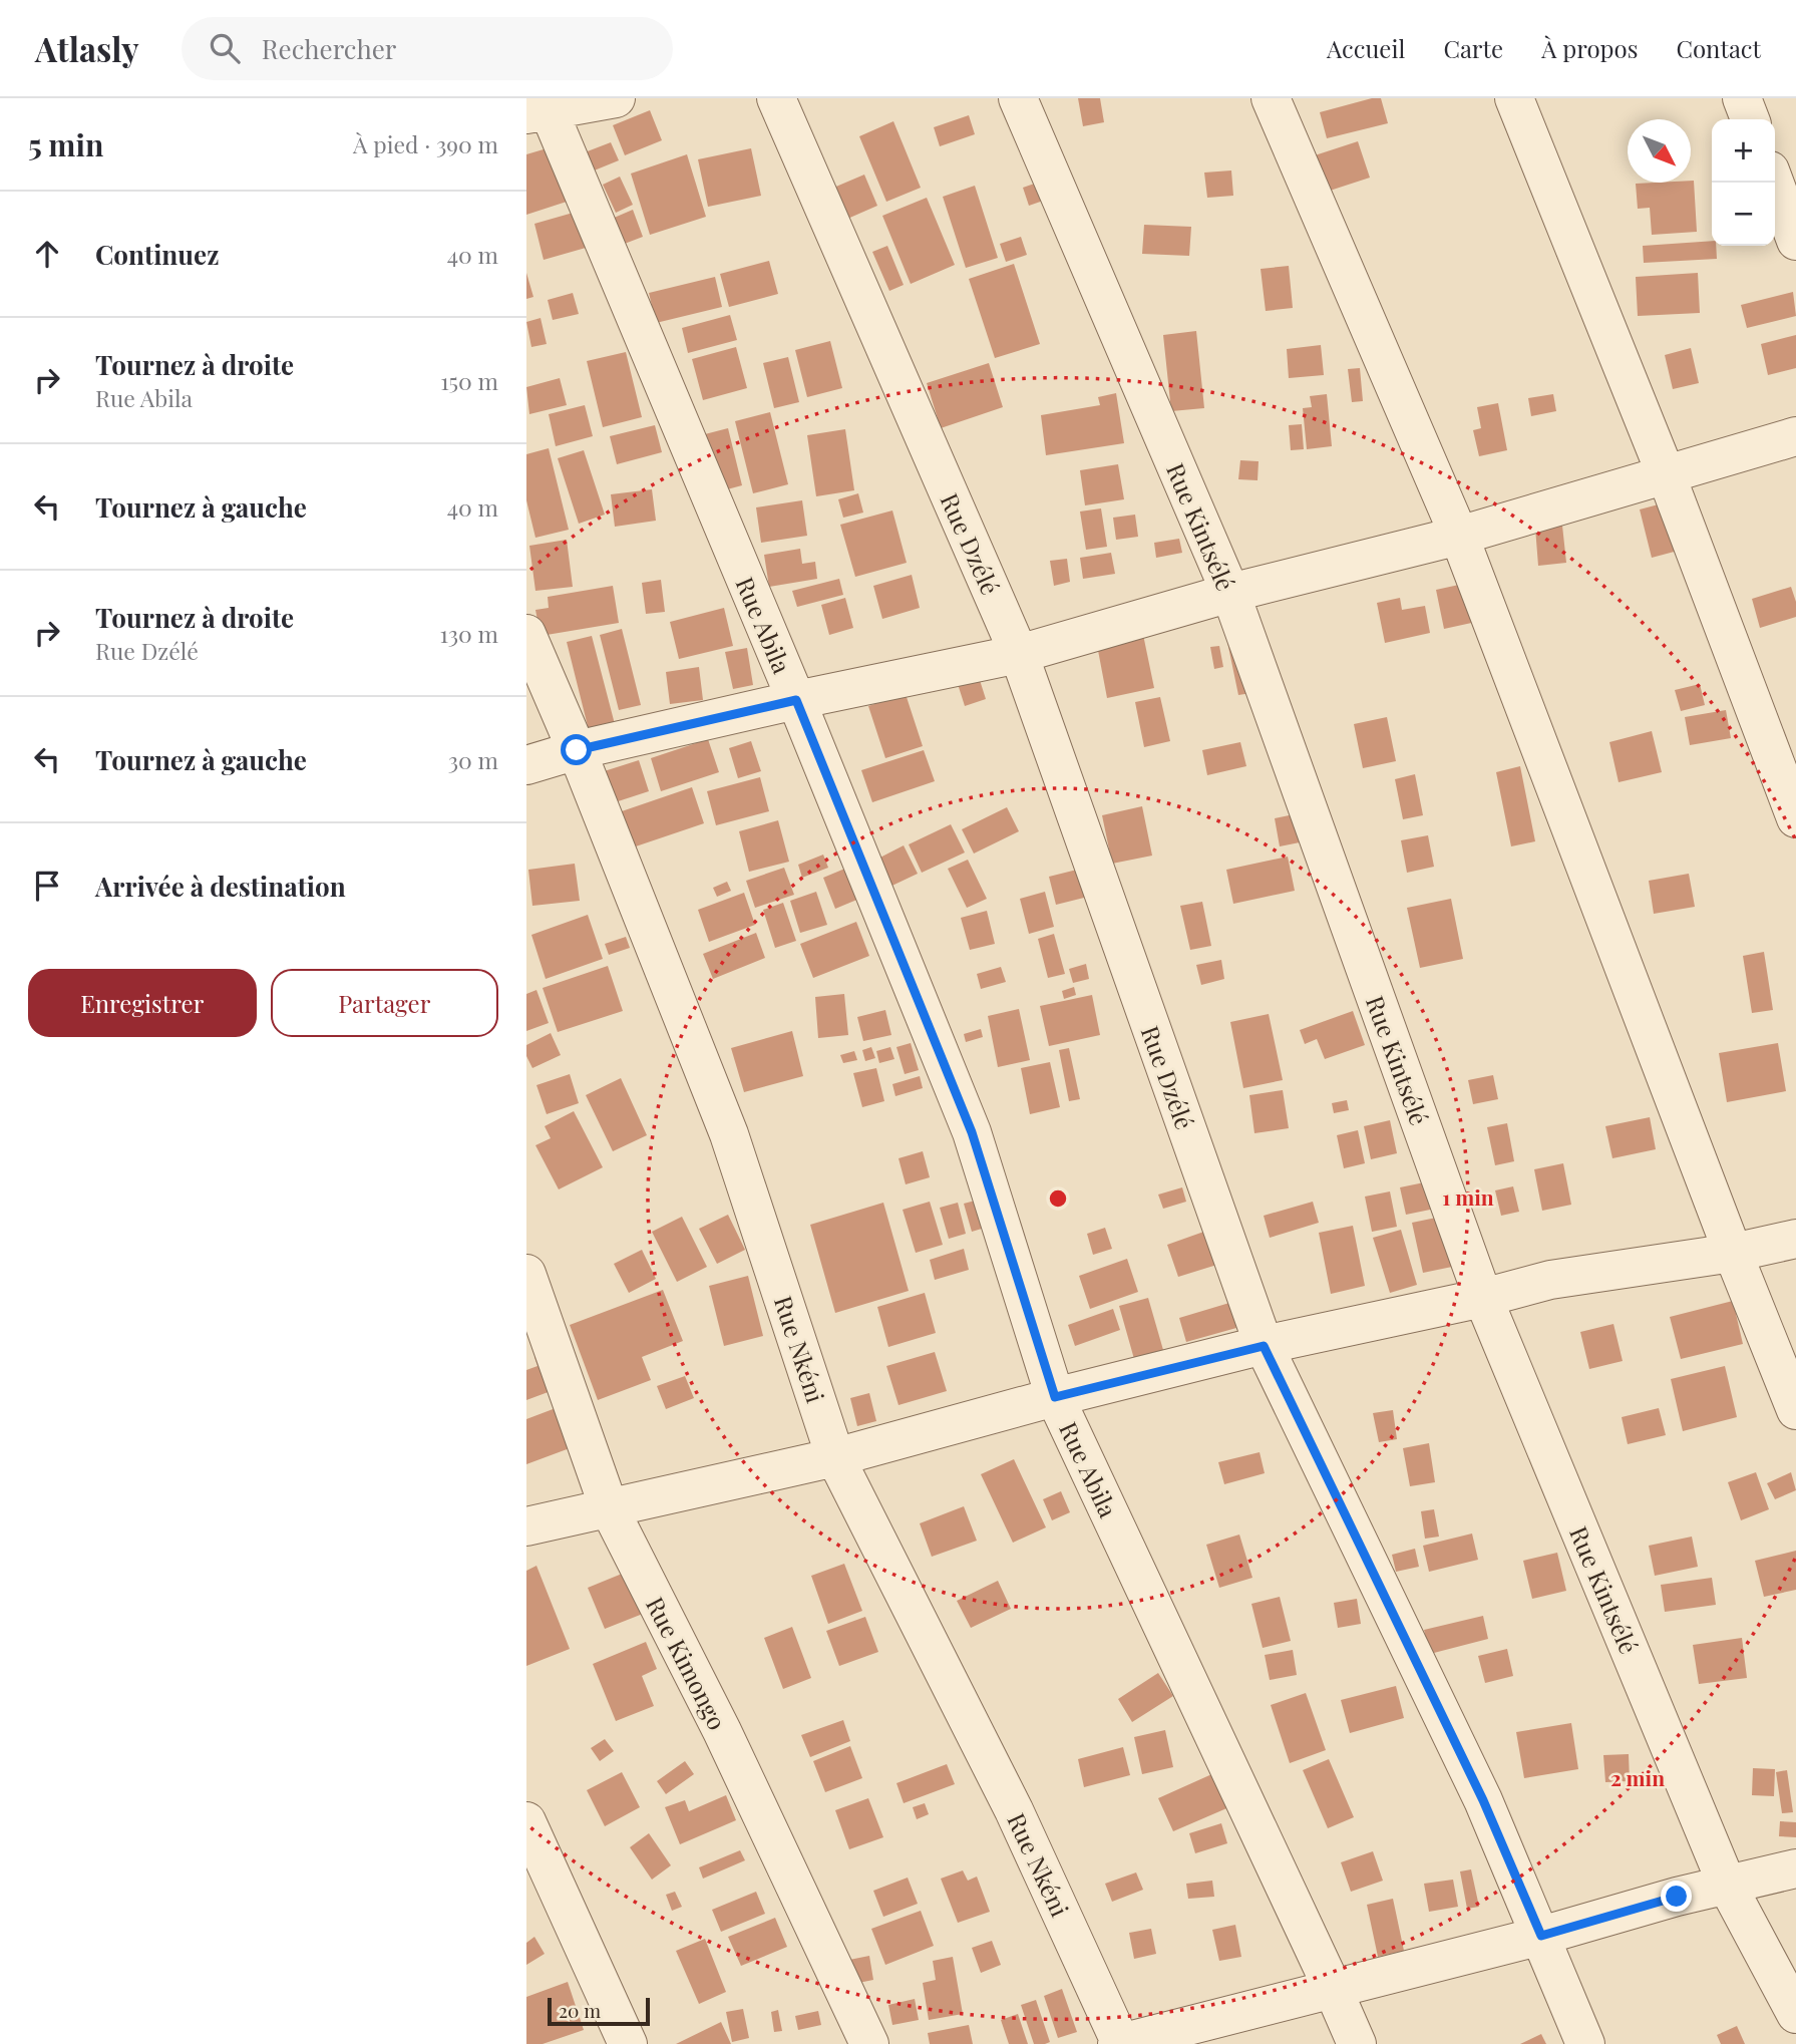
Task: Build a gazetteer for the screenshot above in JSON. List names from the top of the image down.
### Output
{
  "streets": {
    "street": [
      "Rue Kintsélé",
      "Rue Dzélé",
      "Rue Abila",
      "Rue Nkéni",
      "Rue Kimongo"
    ]
  },
  "scale_bar": "20 m",
  "north": "bottom right",
  "page": {
    "header": "Atlasly",
    "search": "Rechercher",
    "nav": [
      "Accueil",
      "Carte",
      "À propos",
      "Contact"
    ],
    "heading": ["5 min", "À pied · 390 m"],
    "map_buttons": ["+", "−"],
    "list": [
      ["Continuez", "40 m"],
      ["Tournez à droite", "Rue Abila", "150 m"],
      ["Tournez à gauche", "40 m"],
      ["Tournez à droite", "Rue Dzélé", "130 m"],
      ["Tournez à gauche", "30 m"],
      "Arrivée à destination"
    ],
    "buttons": ["Enregistrer", "Partager"],
    "scale": "20 m"
  },
  "rings": ["1 min", "2 min"]
}
